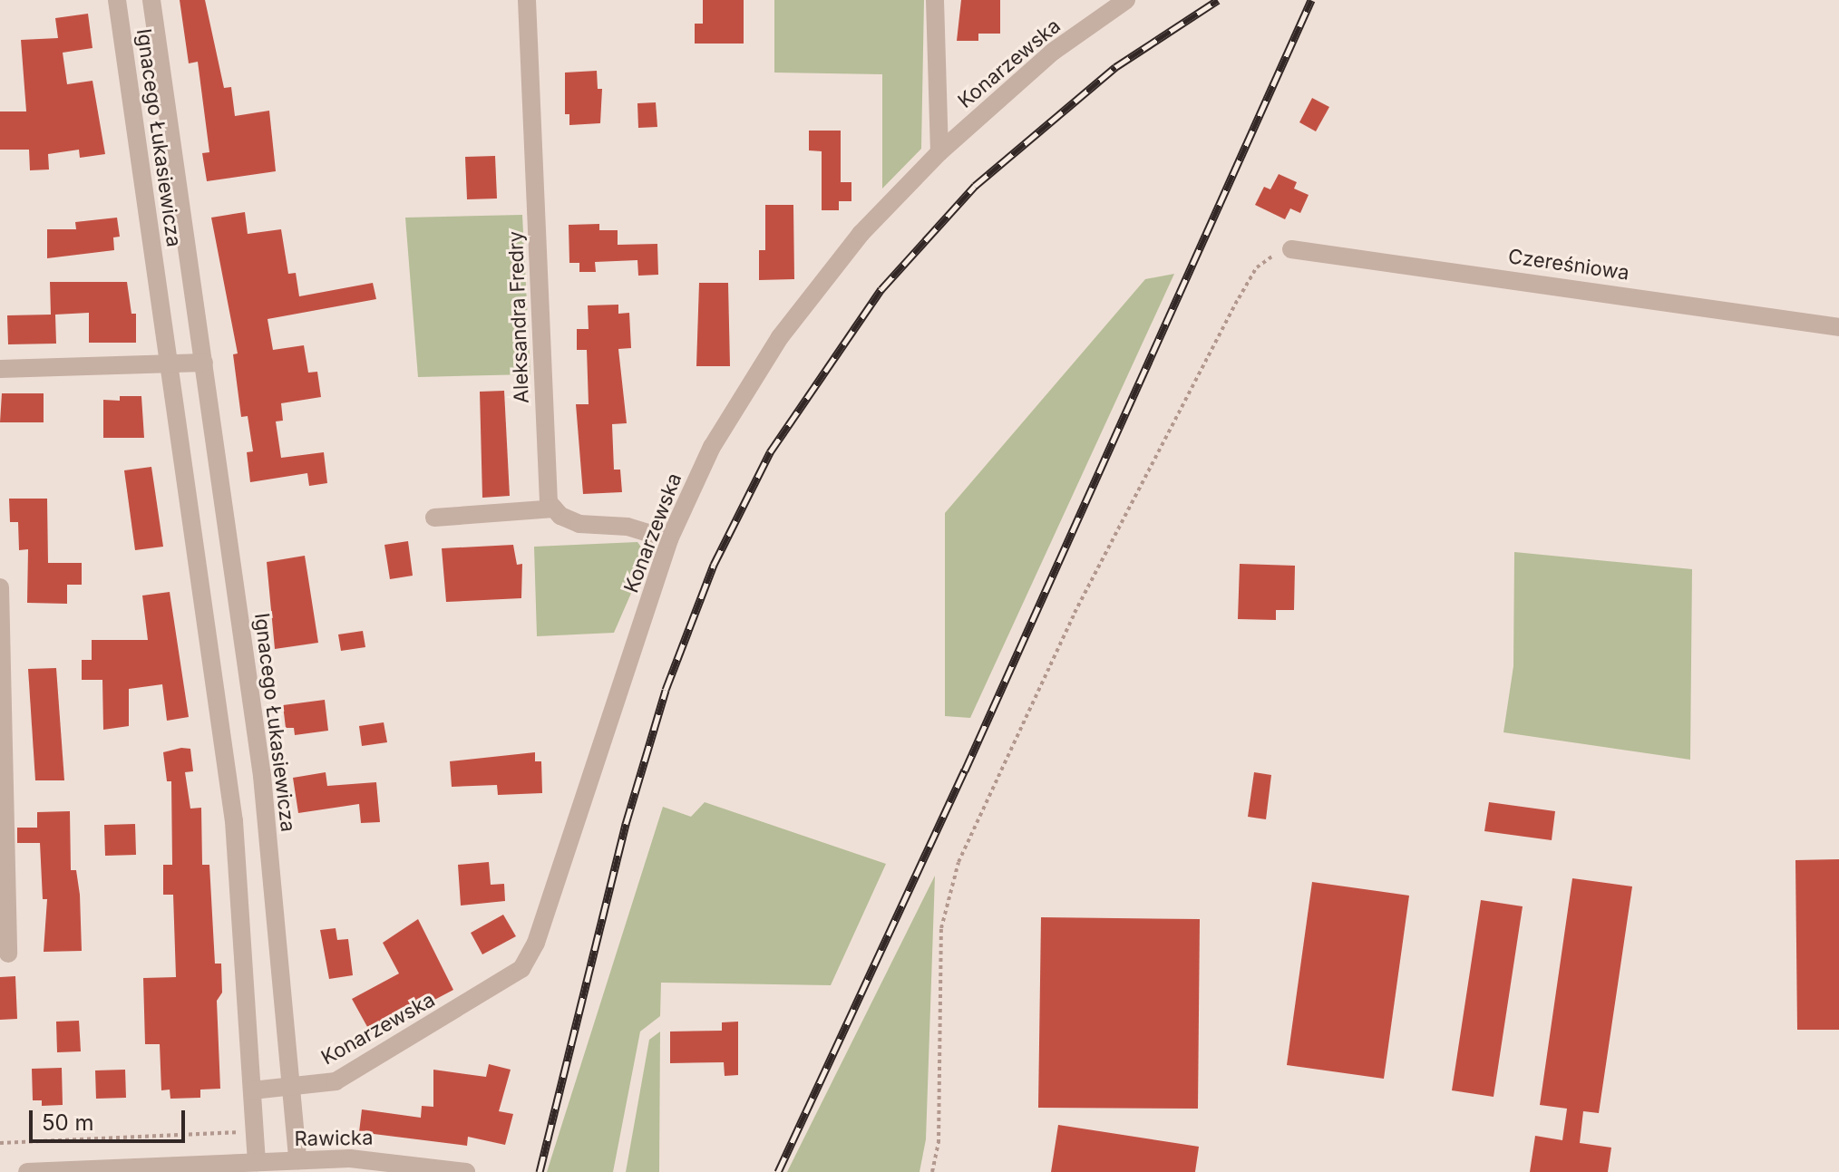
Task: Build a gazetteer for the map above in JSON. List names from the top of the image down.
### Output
{
  "streets": {
    "street": [
      "Konarzewska",
      "Ignacego Łukasiewicza",
      "Czereśniowa",
      "Aleksandra Fredry",
      "Rawicka"
    ]
  },
  "crossings": [
    ["Konarzewska", "Ignacego Łukasiewicza"],
    ["Ignacego Łukasiewicza", "Rawicka"]
  ],
  "scale_bar": "50 m"
}
